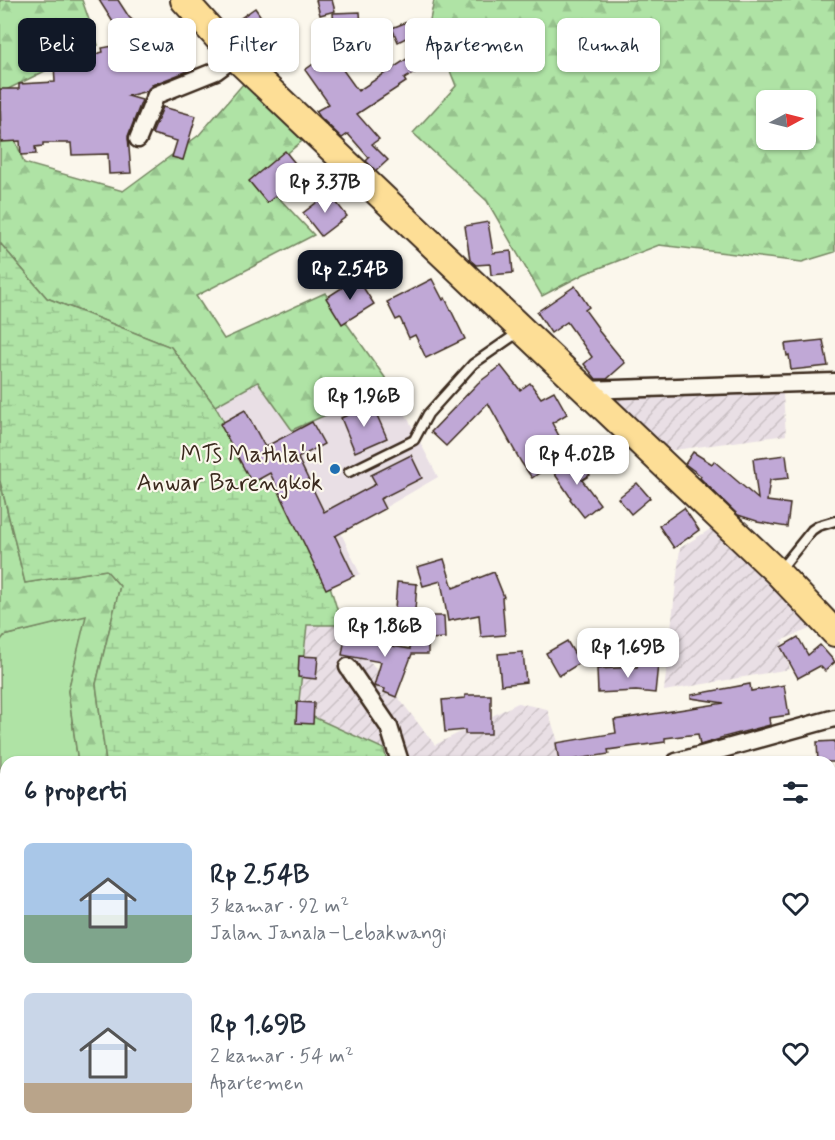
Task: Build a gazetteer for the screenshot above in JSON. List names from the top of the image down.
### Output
{
  "places": ["MTs Mathla'ul Anwar Barengkok"],
  "north": "right",
  "page": {
    "chip": [
      "Beli",
      "Sewa",
      "Filter",
      "Baru",
      "Apartemen",
      "Rumah"
    ],
    "price": [
      "Rp 3.37B",
      "Rp 2.54B",
      "Rp 1.96B",
      "Rp 4.02B",
      "Rp 1.86B",
      "Rp 1.69B"
    ],
    "heading": "6 properti",
    "list": [
      {
        "name": "Rp 2.54B",
        "note": "3 kamar · 92 m² · Jalan Janala–Lebakwangi"
      },
      {
        "name": "Rp 1.69B",
        "note": "2 kamar · 54 m² · Apartemen"
      }
    ]
  }
}
